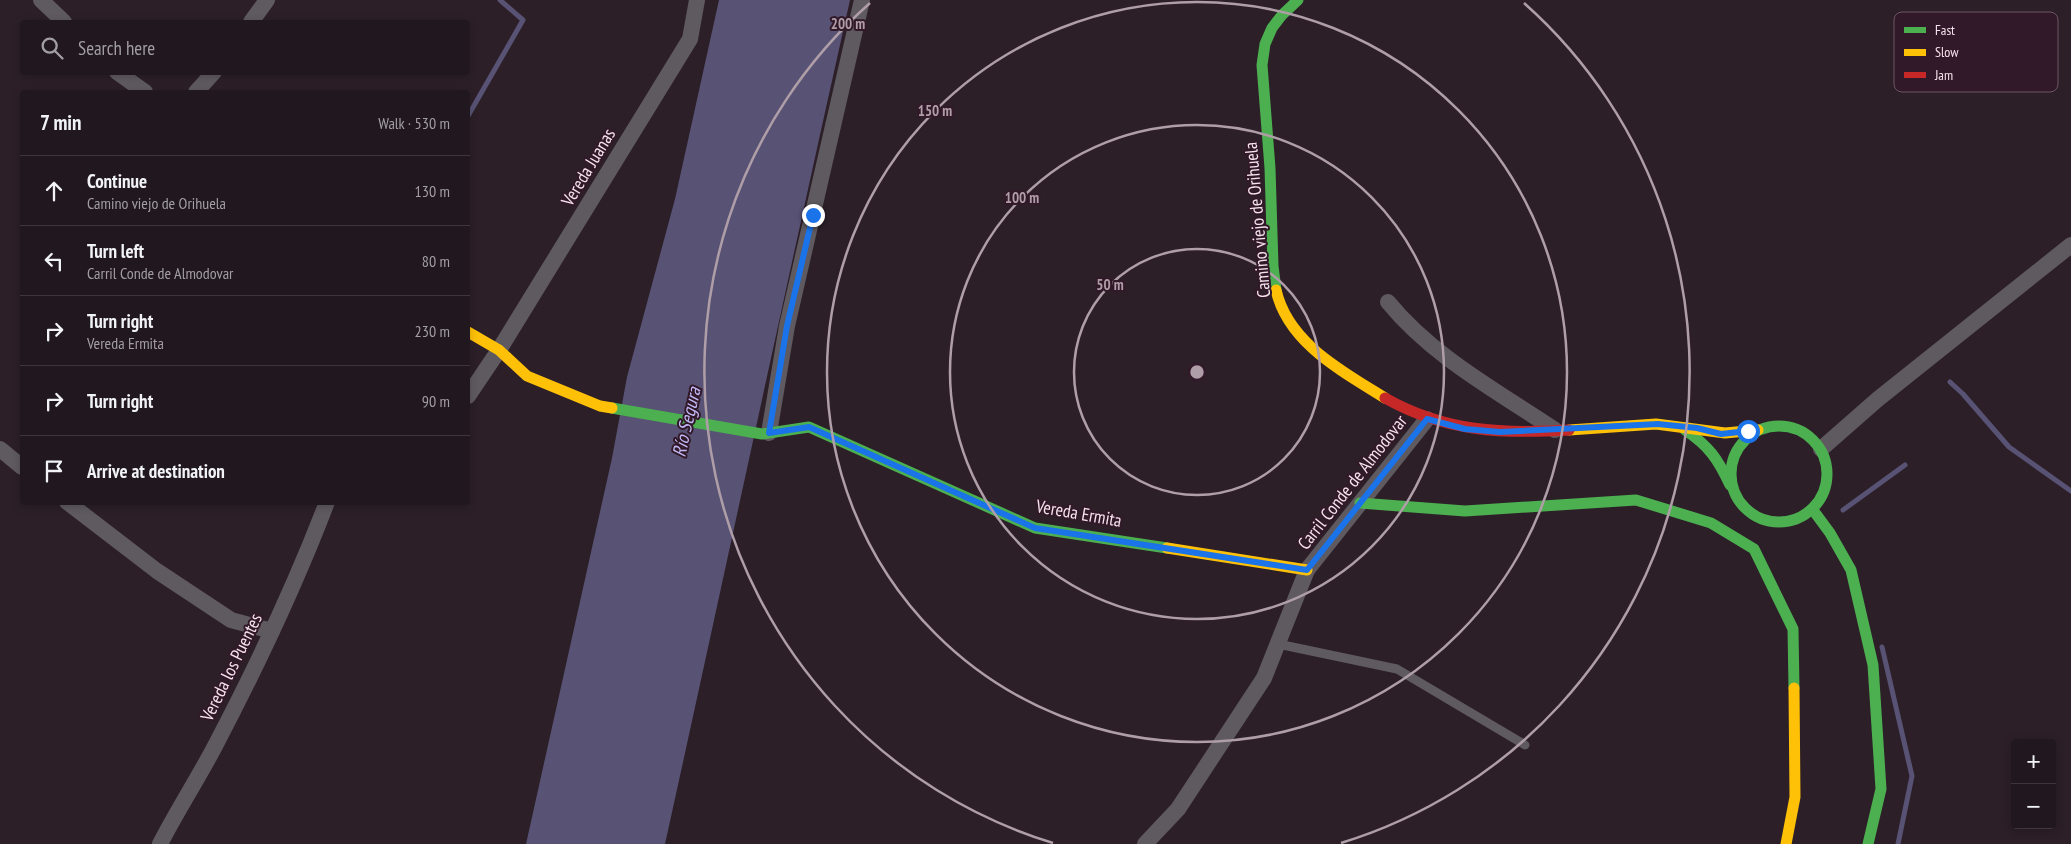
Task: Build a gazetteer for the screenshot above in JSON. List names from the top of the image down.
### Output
{
  "streets": {
    "main road": ["Camino viejo de Orihuela", "Vereda Ermita"],
    "street": ["Vereda Juanas", "Carril Conde de Almodovar", "Vereda los Puentes"]
  },
  "crossings": [
    ["Vereda Juanas", "Vereda Ermita"],
    ["Camino viejo de Orihuela", "Carril Conde de Almodovar"],
    ["Carril Conde de Almodovar", "Vereda Ermita"]
  ],
  "water": ["Río Segura"],
  "legend": ["Fast", "Slow", "Jam"],
  "page": {
    "search": "Search here",
    "heading": ["7 min", "Walk · 530 m"],
    "list": [
      ["Continue", "Camino viejo de Orihuela", "130 m"],
      ["Turn left", "Carril Conde de Almodovar", "80 m"],
      ["Turn right", "Vereda Ermita", "230 m"],
      ["Turn right", "90 m"],
      "Arrive at destination"
    ],
    "map_buttons": ["+", "−"]
  },
  "rings": [
    "200 m",
    "150 m",
    "100 m",
    "50 m"
  ]
}
